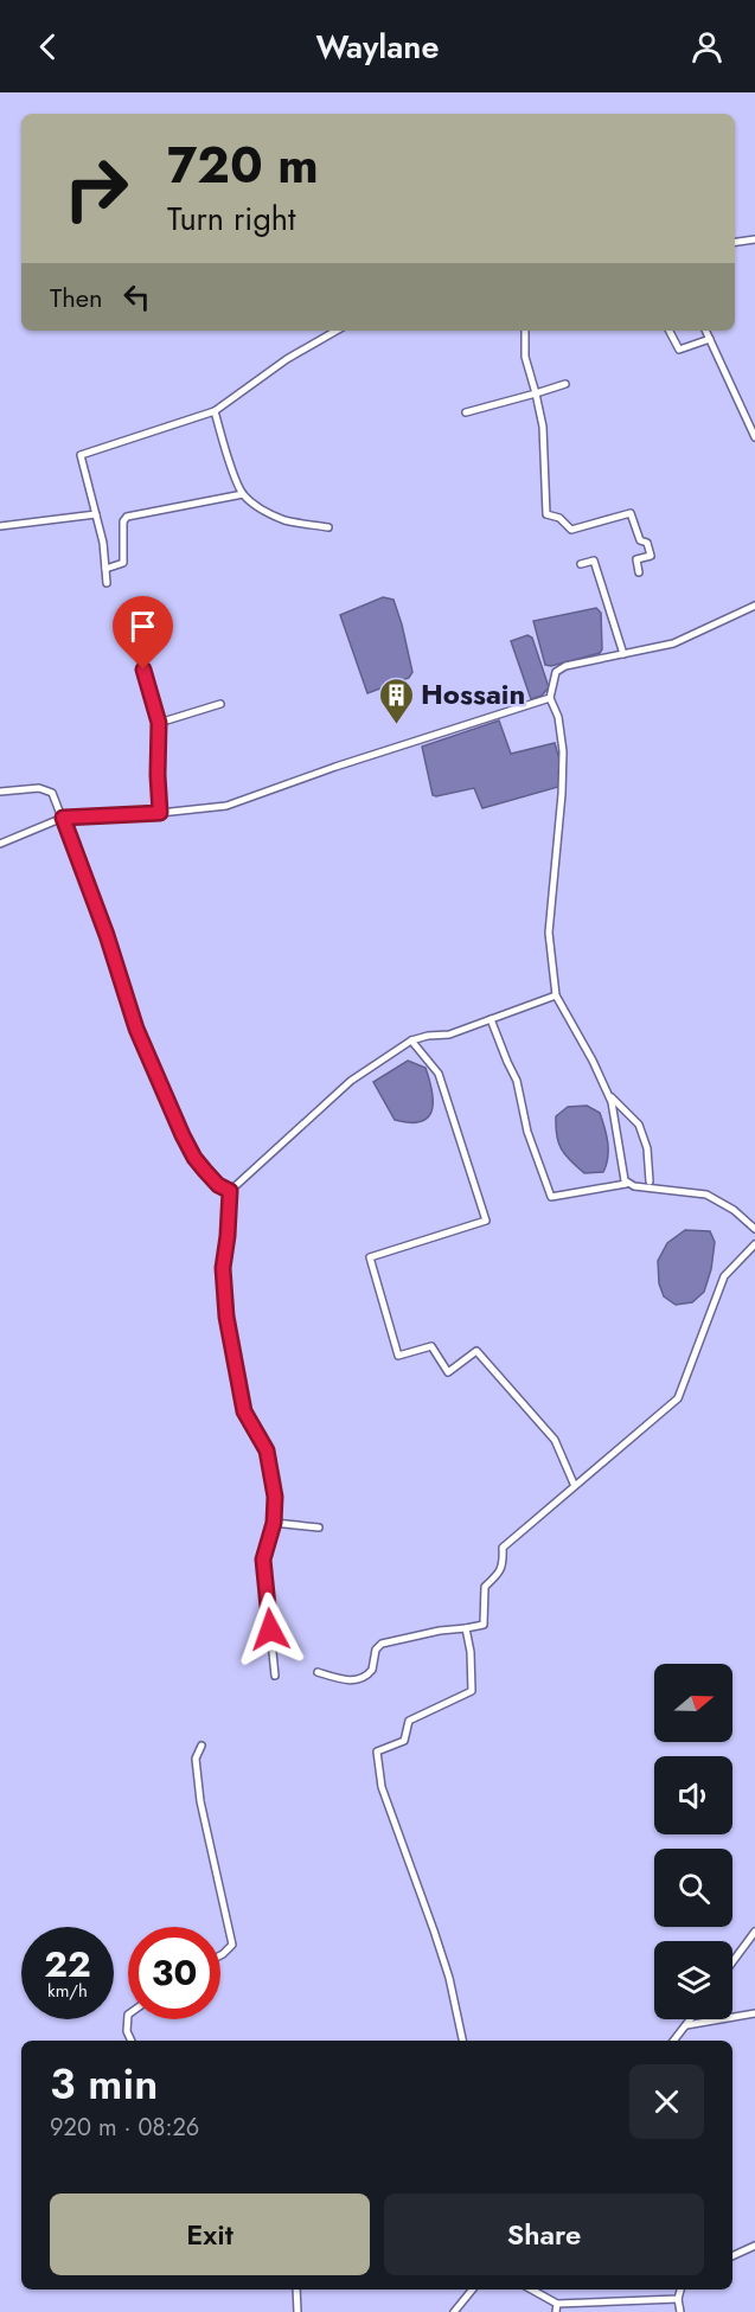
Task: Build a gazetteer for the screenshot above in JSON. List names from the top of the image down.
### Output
{
  "places": {
    "building": ["Hossain"]
  },
  "north": "right",
  "page": {
    "header": "Waylane",
    "turn": ["720 m", "Turn right"],
    "then": "Then",
    "speed": "22 km/h",
    "limit": "30",
    "heading": ["3 min", "920 m · 08:26"],
    "buttons": ["Exit", "Share"]
  }
}
